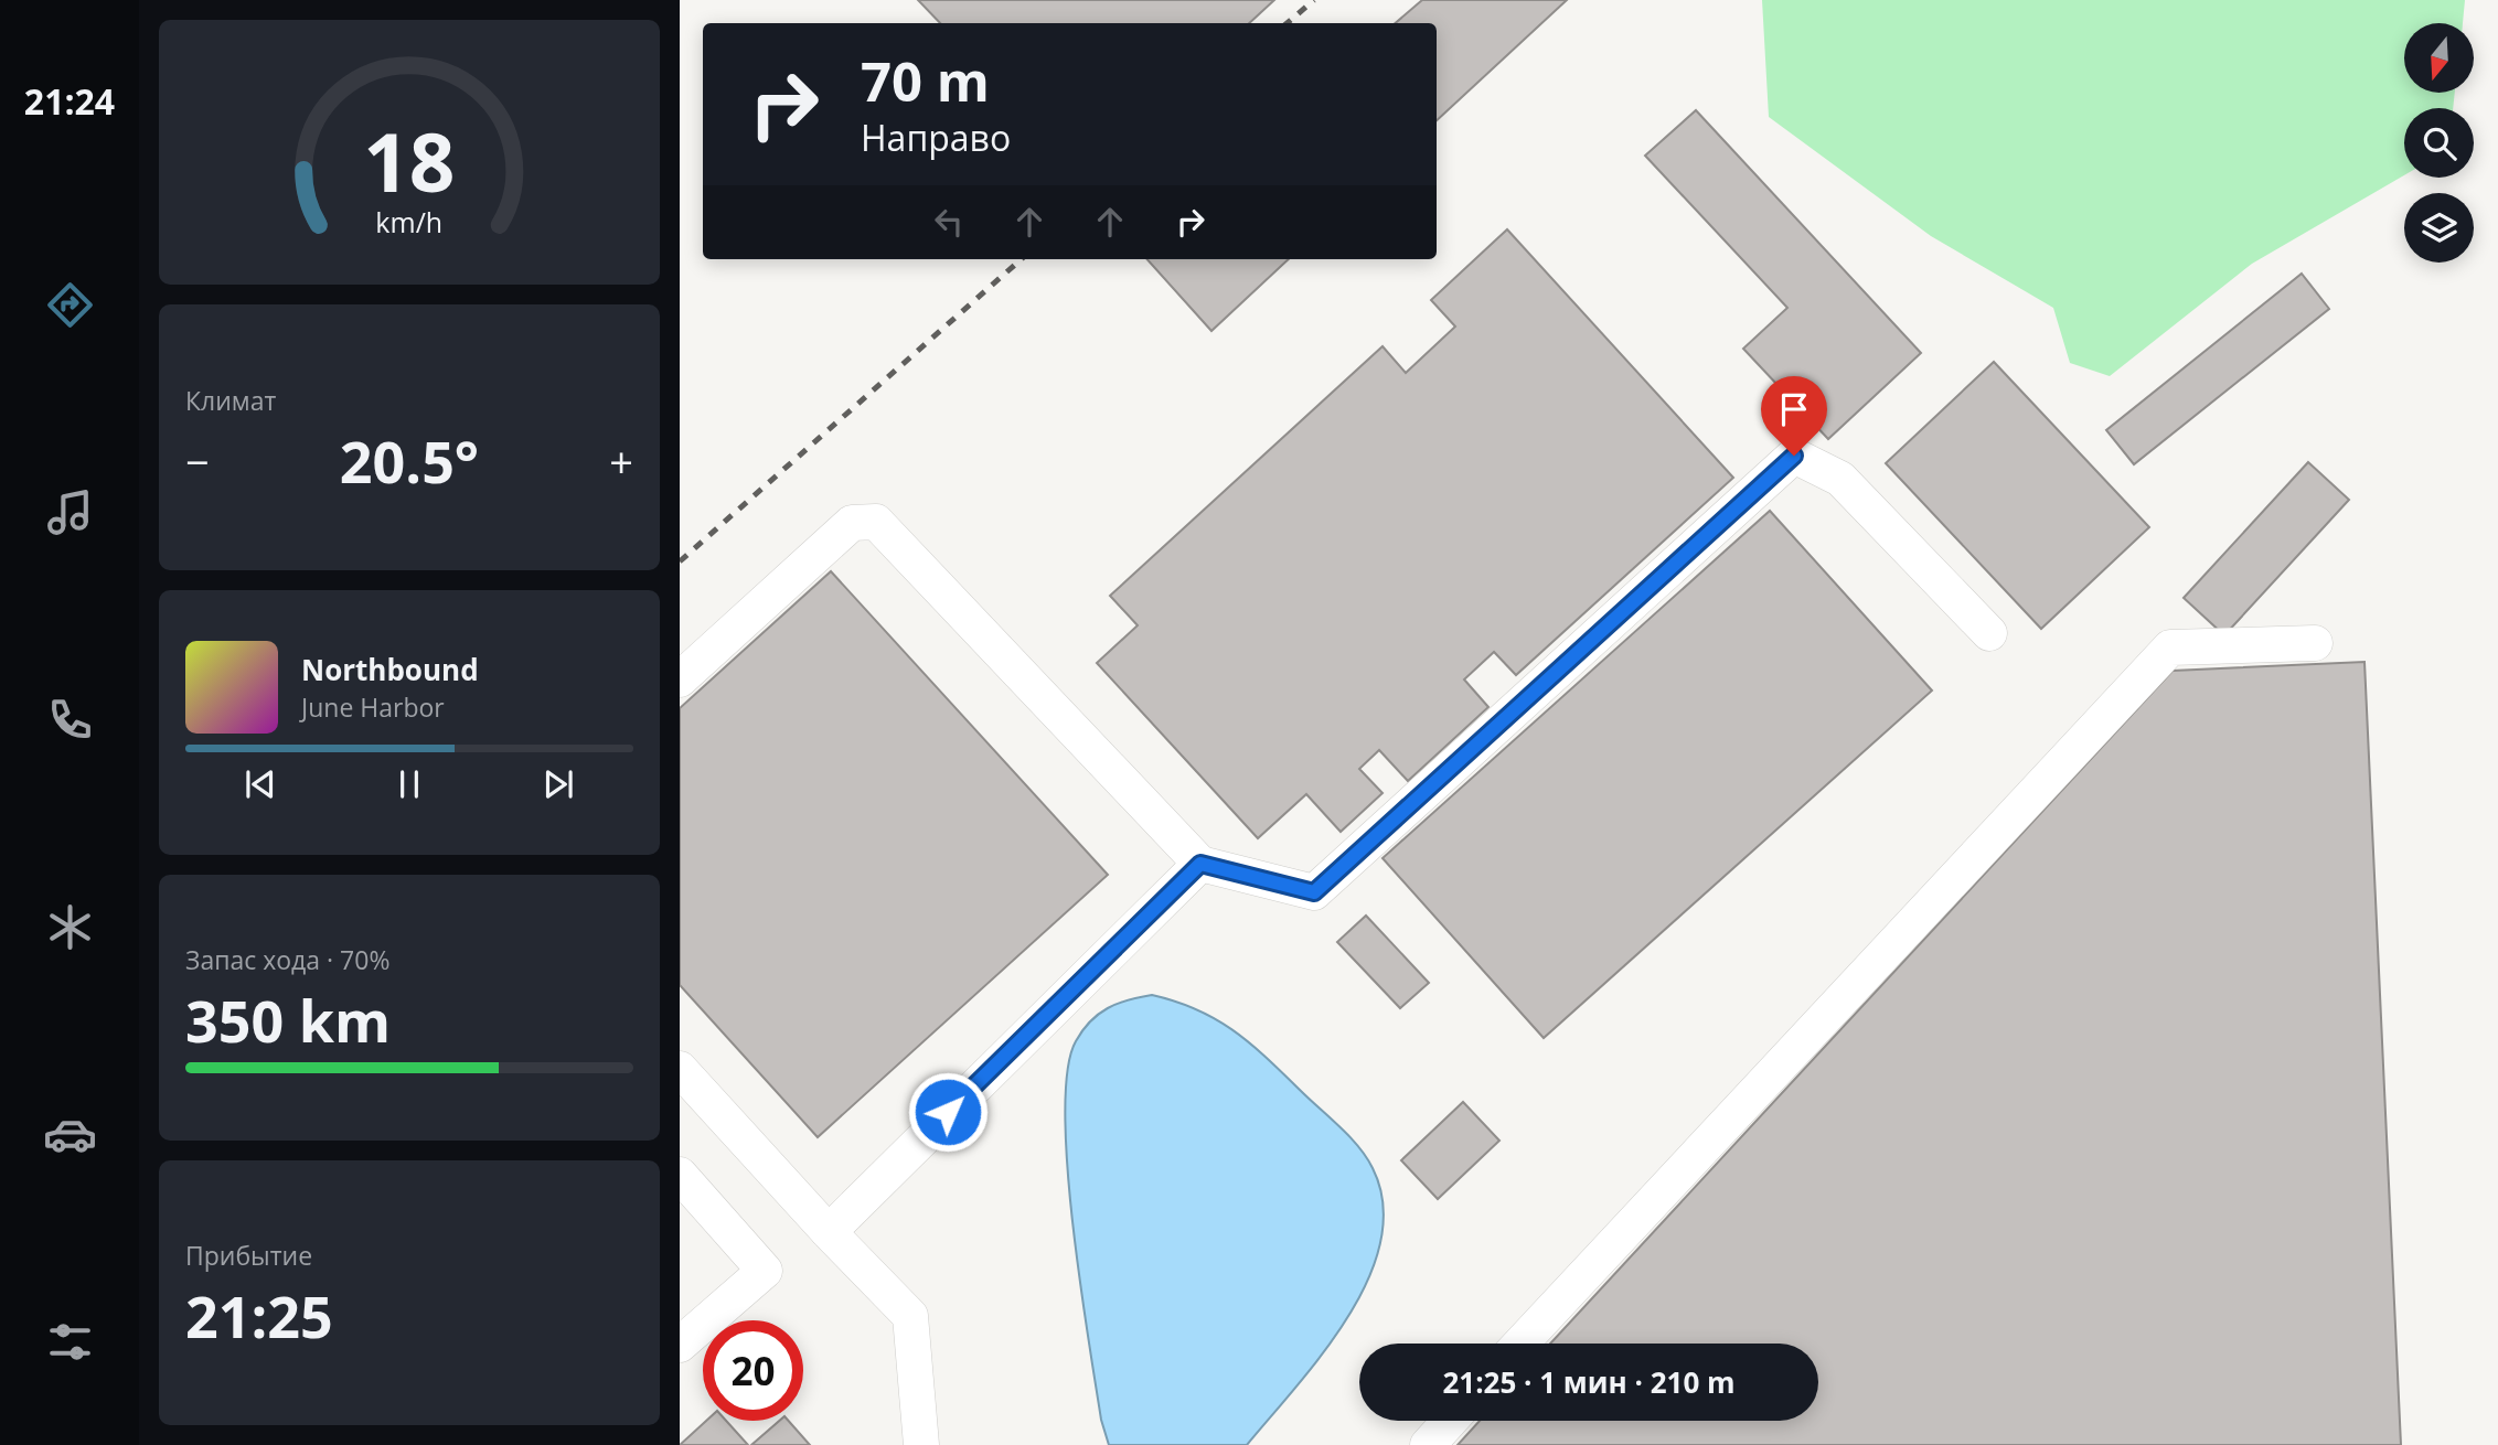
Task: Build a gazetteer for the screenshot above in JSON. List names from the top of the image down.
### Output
{
  "north": "bottom",
  "page": {
    "tabs": "21:24",
    "turn": ["70 m", "Направо"],
    "tile": [
      "Климат",
      ["Запас хода · 70%", "350 km"],
      ["Прибытие", "21:25"]
    ],
    "heat": ["−", "20.5°", "+"],
    "song": ["Northbound", "June Harbor"],
    "limit": "20",
    "trip": "21:25 · 1 мин · 210 m",
    "gauge": ["18", "km/h"]
  }
}
